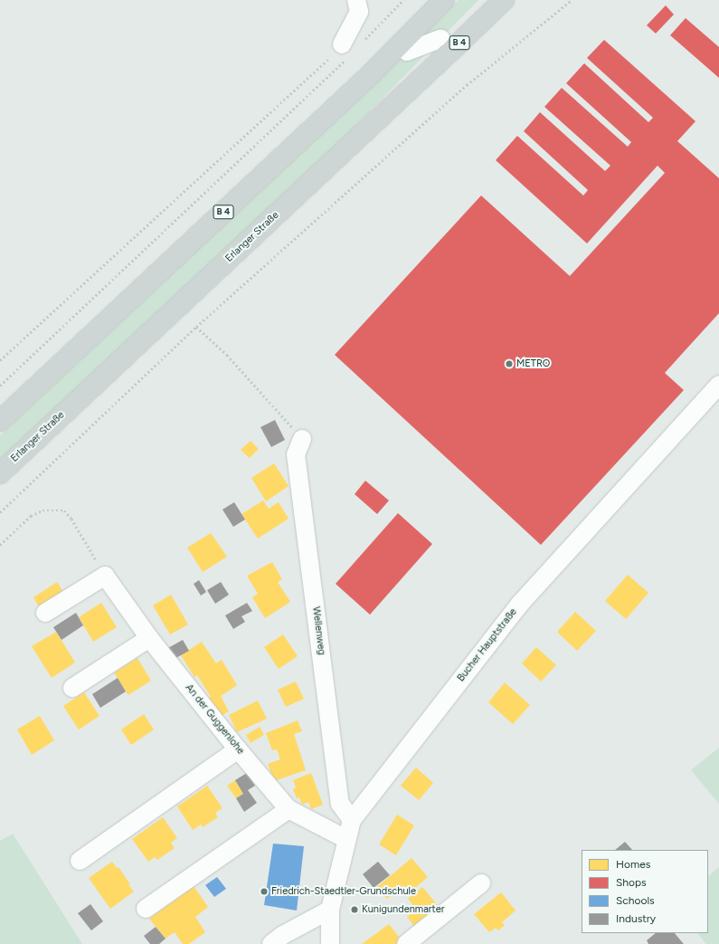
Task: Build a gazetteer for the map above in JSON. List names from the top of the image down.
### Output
{
  "streets": {
    "main road": ["B 4", "Erlanger Straße"],
    "street": ["Wellenweg", "Bucher Hauptstraße", "An der Guggenlohe"]
  },
  "crossings": [
    ["Wellenweg", "Bucher Hauptstraße"],
    ["Bucher Hauptstraße", "An der Guggenlohe"]
  ],
  "places": ["METRO", "Friedrich-Staedtler-Grundschule", "Kunigundenmarter"],
  "legend": [
    "Homes",
    "Shops",
    "Schools",
    "Industry"
  ]
}
